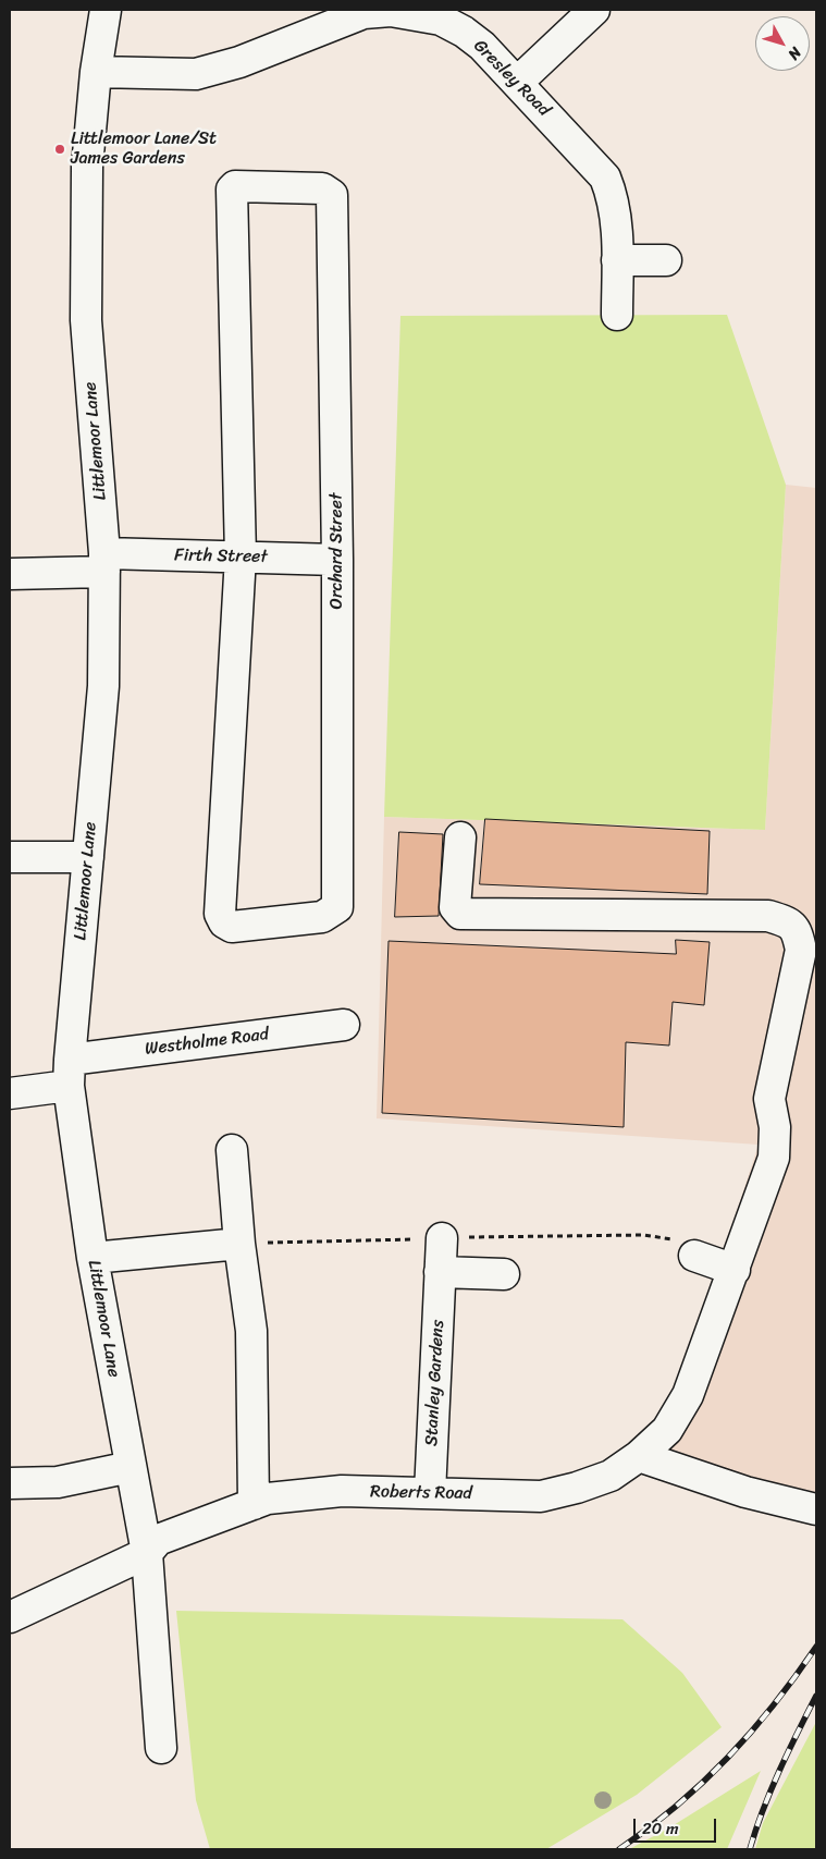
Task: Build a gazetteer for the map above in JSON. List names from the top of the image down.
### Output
{
  "streets": {
    "street": [
      "Gresley Road",
      "Littlemoor Lane",
      "Orchard Street",
      "Firth Street",
      "Westholme Road",
      "Stanley Gardens",
      "Roberts Road"
    ]
  },
  "crossings": [
    ["Gresley Road", "Littlemoor Lane"],
    ["Littlemoor Lane", "Firth Street"],
    ["Littlemoor Lane", "Westholme Road"],
    ["Littlemoor Lane", "Roberts Road"],
    ["Orchard Street", "Firth Street"],
    ["Stanley Gardens", "Roberts Road"]
  ],
  "places": ["Littlemoor Lane/St James Gardens"],
  "scale_bar": "20 m",
  "north": "bottom right"
}
